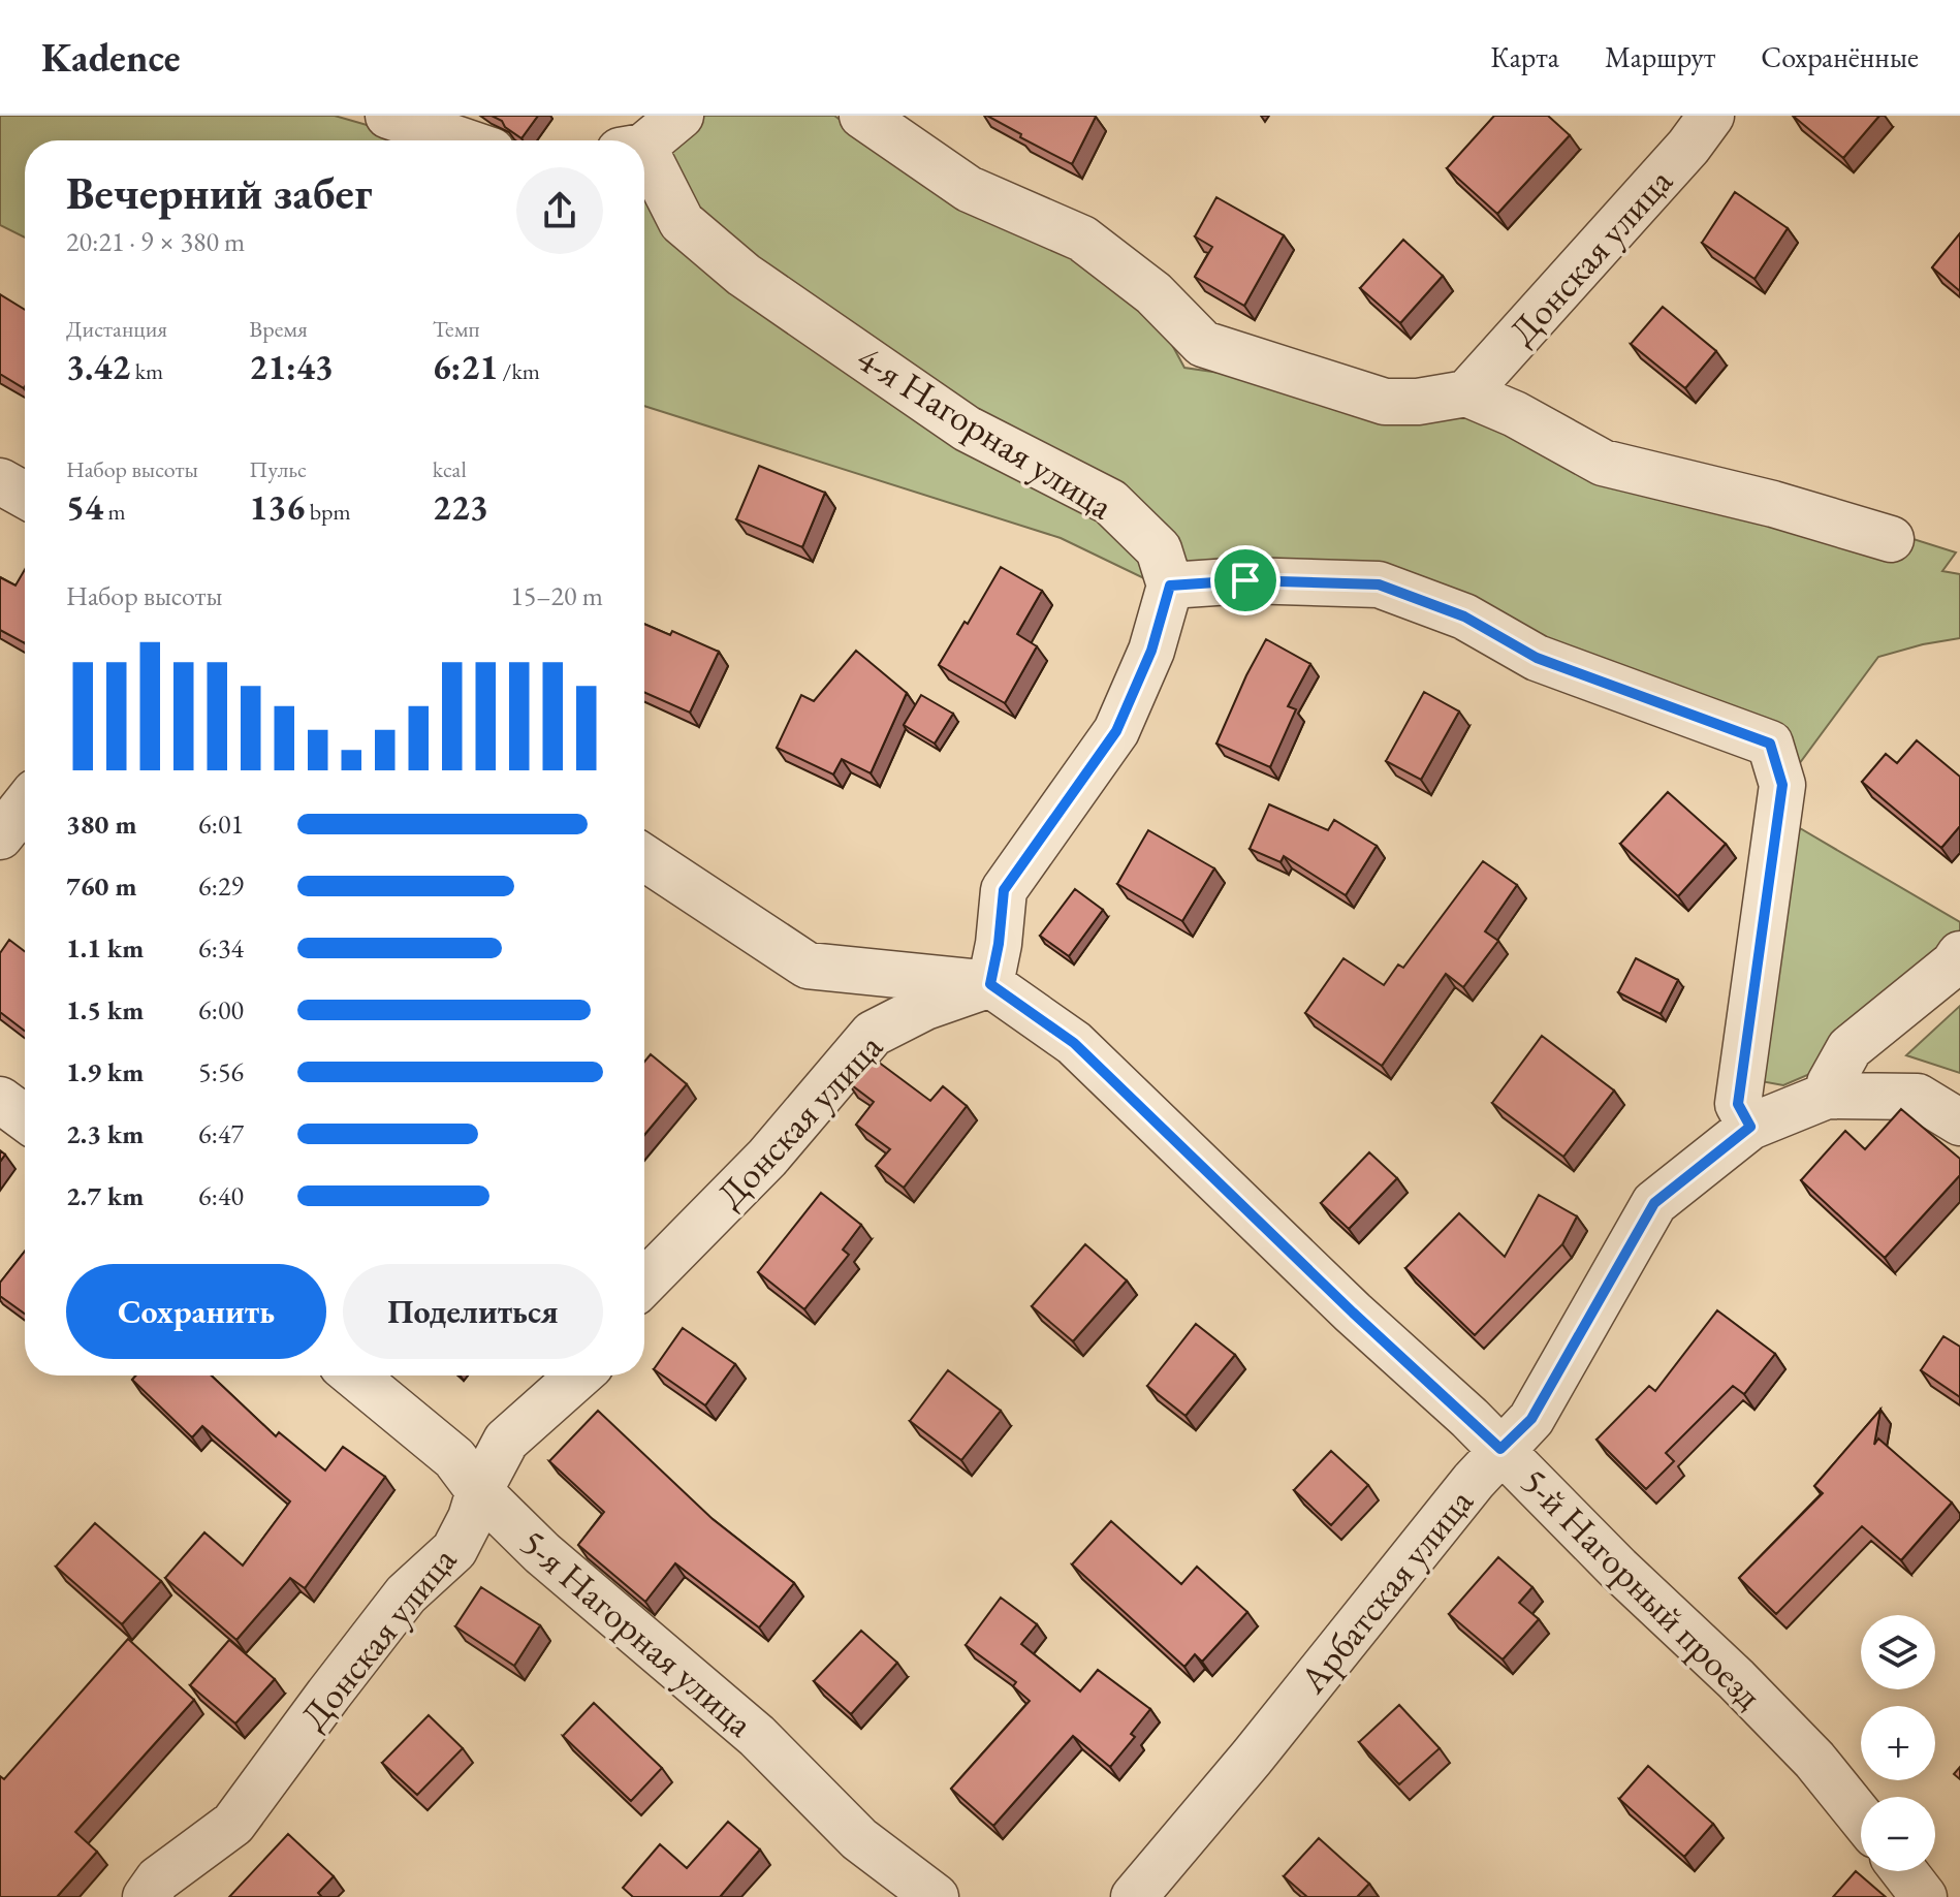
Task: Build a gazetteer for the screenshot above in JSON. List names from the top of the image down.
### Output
{
  "streets": {
    "street": [
      "Донская улица",
      "4-я Нагорная улица",
      "5-й Нагорный проезд",
      "Арбатская улица",
      "5-я Нагорная улица"
    ]
  },
  "crossings": [
    ["Донская улица", "5-й Нагорный проезд"],
    ["Донская улица", "5-я Нагорная улица"],
    ["5-й Нагорный проезд", "Арбатская улица"]
  ],
  "page": {
    "header": "Kadence",
    "nav": ["Карта", "Маршрут", "Сохранённые"],
    "heading": ["Вечерний забег", "20:21 · 9 × 380 m"],
    "stats": [
      ["Дистанция", "3.42 km"],
      ["Время", "21:43"],
      ["Темп", "6:21 /km"],
      ["Набор высоты", "54 m"],
      ["Пульс", "136 bpm"],
      ["kcal", "223"]
    ],
    "chart": ["Набор высоты", "15–20 m"],
    "list": [
      {
        "name": "380 m",
        "note": "6:01"
      },
      {
        "name": "760 m",
        "note": "6:29"
      },
      {
        "name": "1.1 km",
        "note": "6:34"
      },
      {
        "name": "1.5 km",
        "note": "6:00"
      },
      {
        "name": "1.9 km",
        "note": "5:56"
      },
      {
        "name": "2.3 km",
        "note": "6:47"
      },
      {
        "name": "2.7 km",
        "note": "6:40"
      }
    ],
    "buttons": ["Сохранить", "Поделиться"],
    "map_buttons": ["+", "−"]
  }
}
